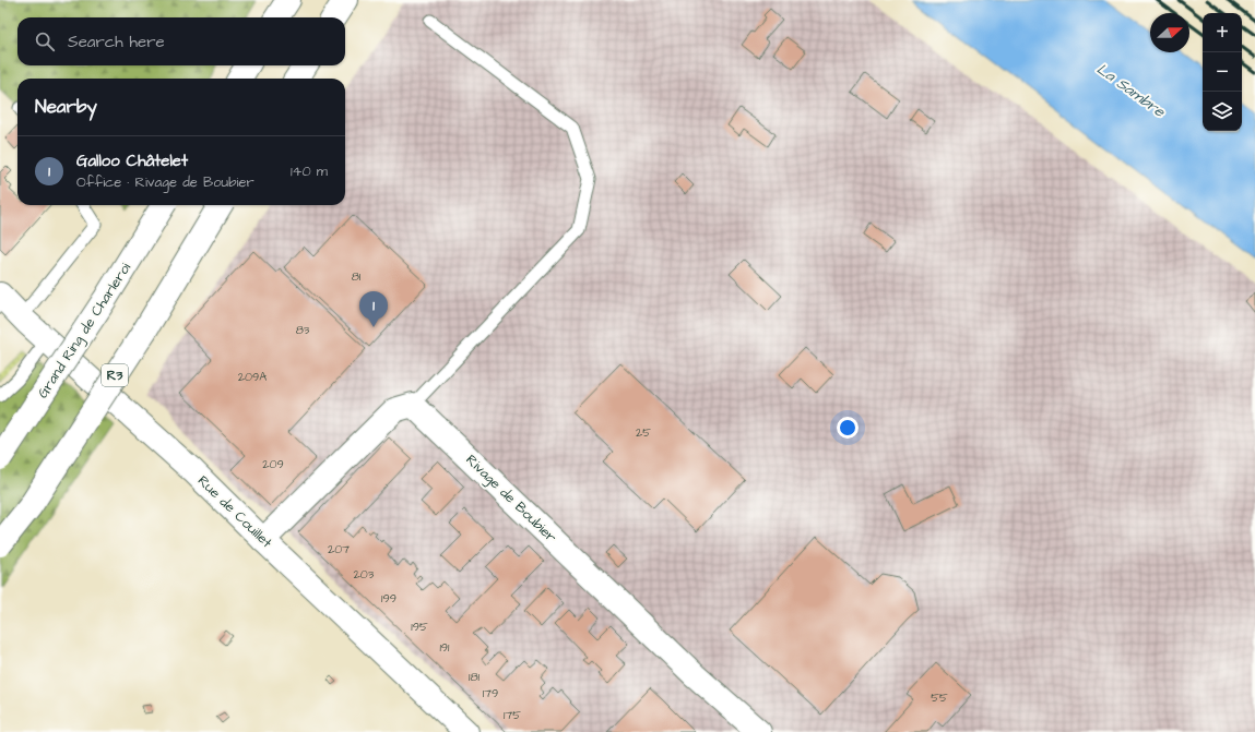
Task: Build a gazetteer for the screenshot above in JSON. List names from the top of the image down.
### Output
{
  "streets": {
    "main road": [
      "Grand Ring de Charleroi",
      "R3",
      "Rivage de Boubier",
      "Rue de Couillet"
    ]
  },
  "water": ["La Sambre"],
  "house_numbers": [
    "81",
    "83",
    "209A",
    "25",
    "209",
    "207",
    "203",
    "199",
    "195",
    "191",
    "181",
    "179",
    "55",
    "175"
  ],
  "north": "right",
  "page": {
    "map_buttons": ["+", "−"],
    "search": "Search here",
    "heading": "Nearby",
    "list": [
      {
        "mark": "1",
        "name": "Galloo Châtelet",
        "note": "Office · Rivage de Boubier",
        "value": "140 m"
      }
    ],
    "pins": "1"
  }
}
